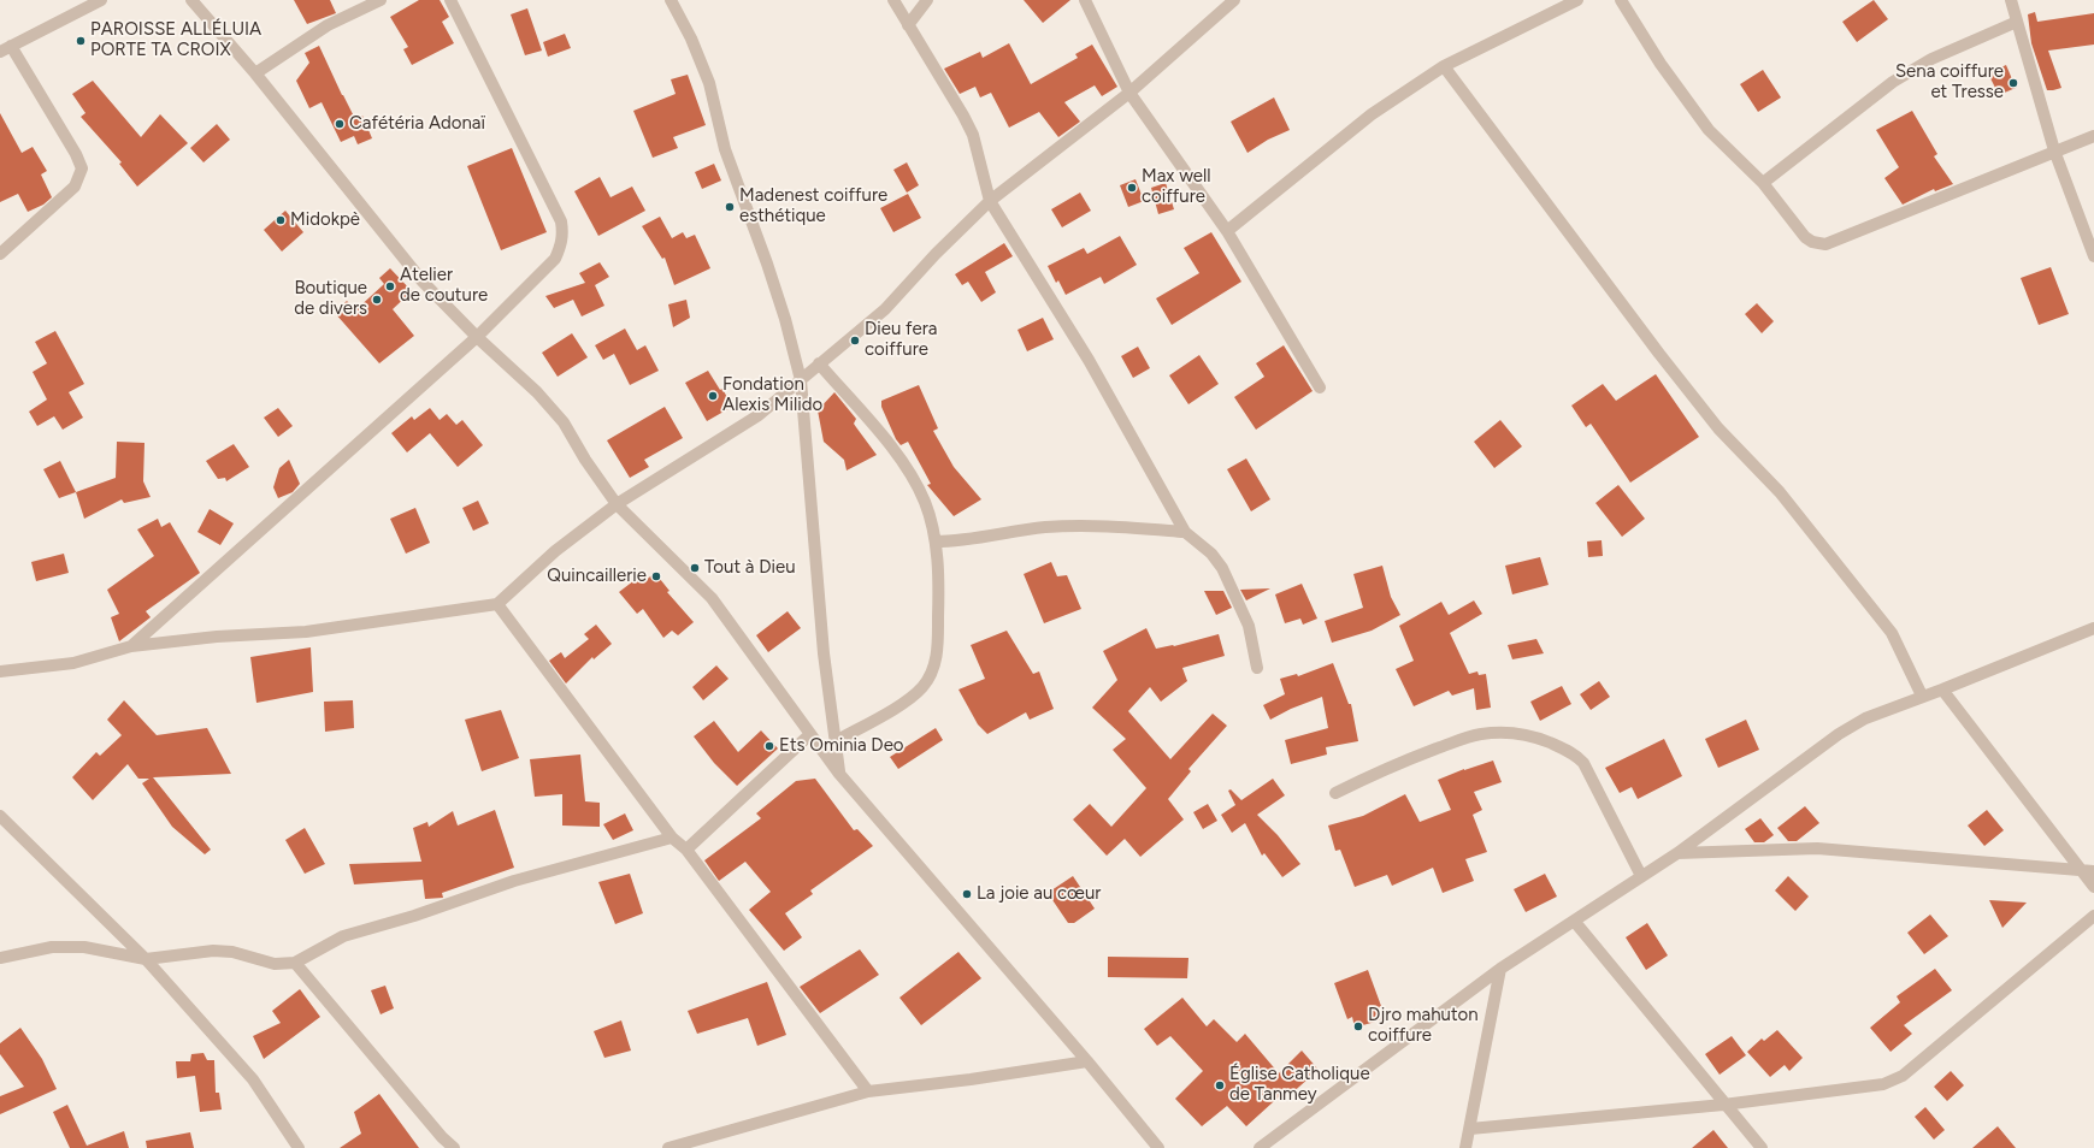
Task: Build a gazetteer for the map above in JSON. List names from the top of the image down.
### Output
{
  "places": [
    "PAROISSE ALLÉLUIA PORTE TA CROIX",
    "Sena coiffure et Tresse",
    "Cafétéria Adonaï",
    "Max well coiffure",
    "Madenest coiffure esthétique",
    "Midokpè",
    "Atelier de couture",
    "Boutique de divers",
    "Dieu fera coiffure",
    "Fondation Alexis Milido",
    "Tout à Dieu",
    "Quincaillerie",
    "Ets Ominia Deo",
    "La joie au cœur",
    "Djro mahuton coiffure",
    "Église Catholique de Tanmey"
  ]
}
